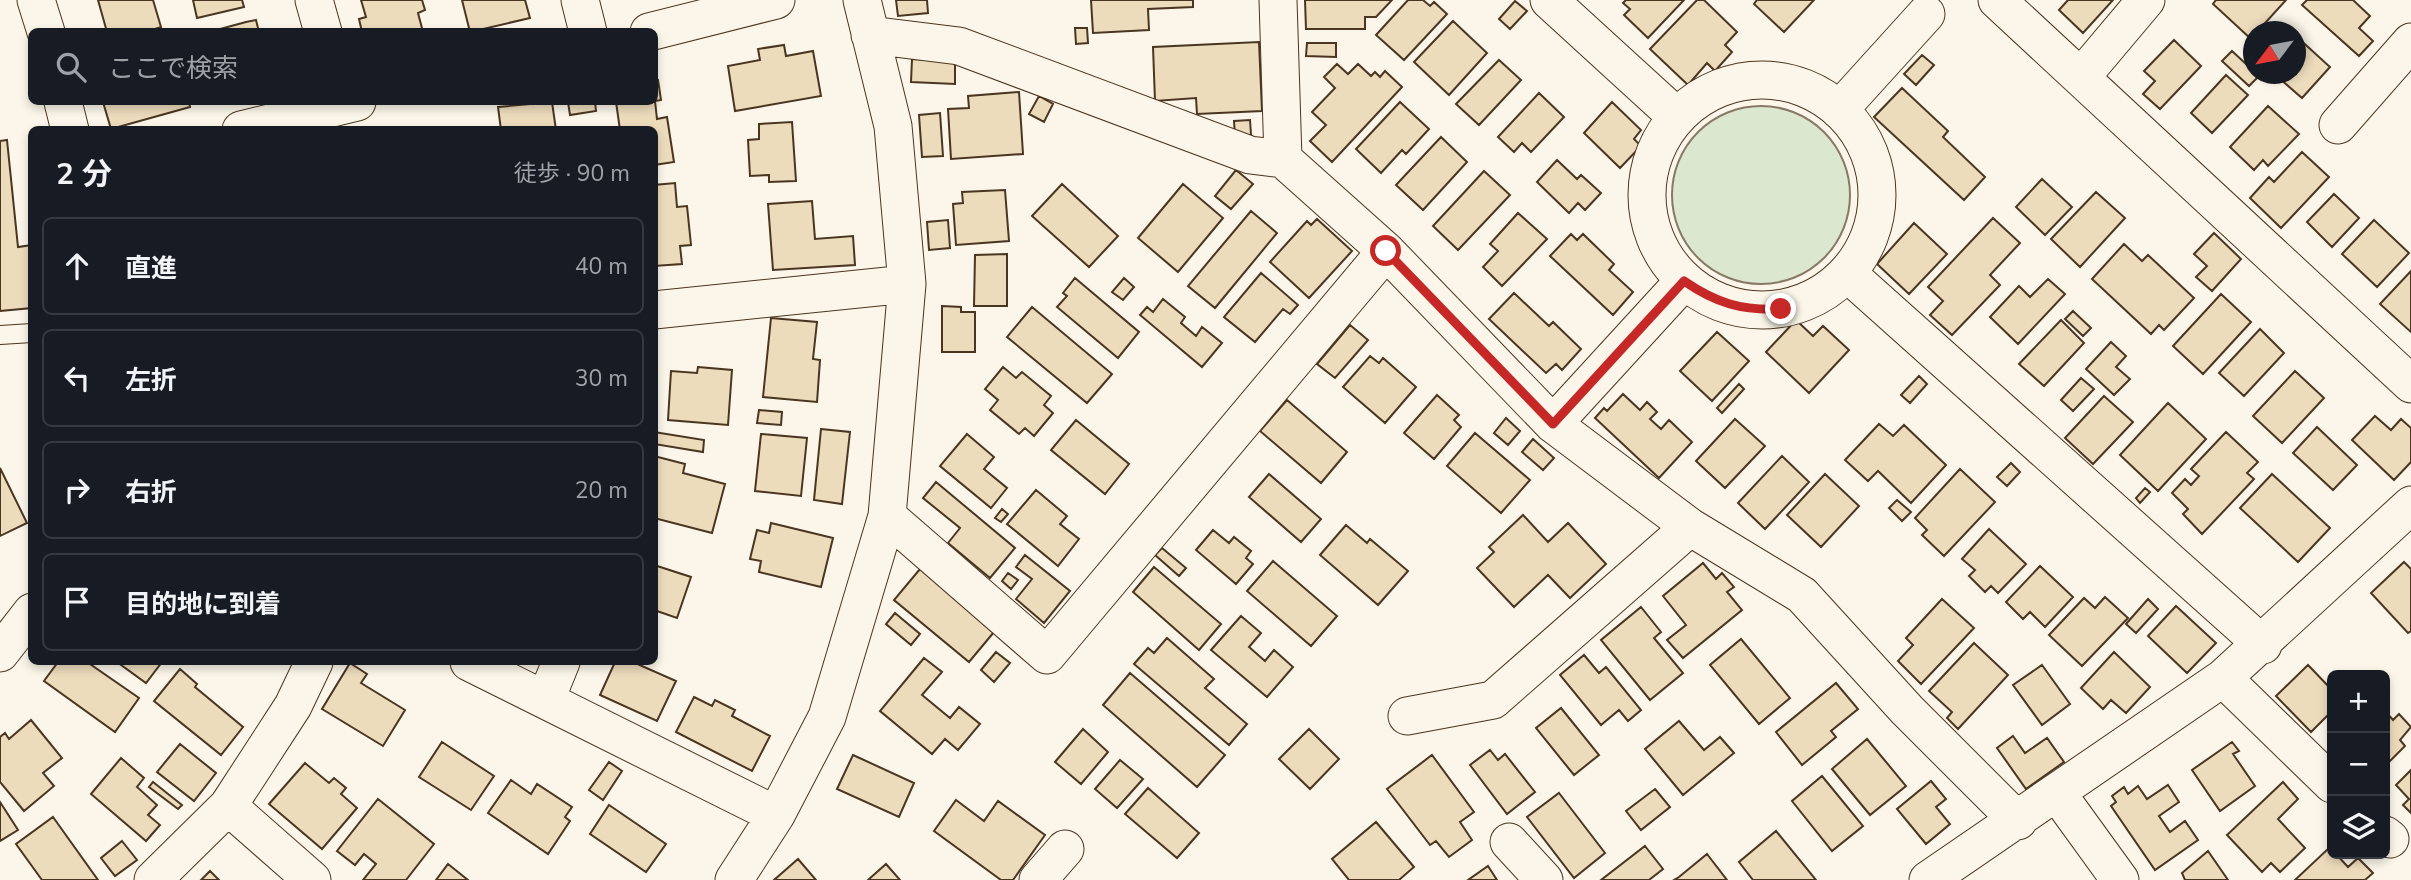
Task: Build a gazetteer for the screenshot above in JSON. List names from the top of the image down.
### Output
{
  "north": "bottom left",
  "page": {
    "search": "ここで検索",
    "heading": ["2 分", "徒歩 · 90 m"],
    "list": [
      ["直進", "40 m"],
      ["左折", "30 m"],
      ["右折", "20 m"],
      "目的地に到着"
    ],
    "map_buttons": ["+", "−"]
  }
}
